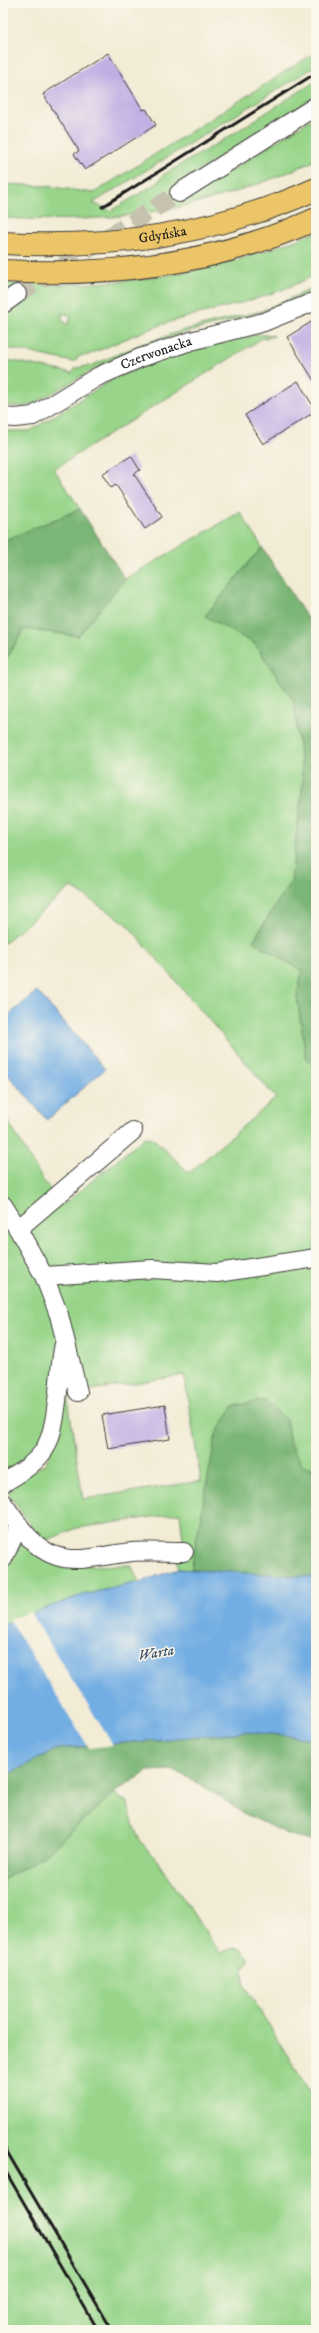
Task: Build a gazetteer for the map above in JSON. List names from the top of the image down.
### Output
{
  "streets": {
    "main road": ["Gdyńska"],
    "street": ["Czerwonacka"]
  },
  "water": ["Warta"]
}
